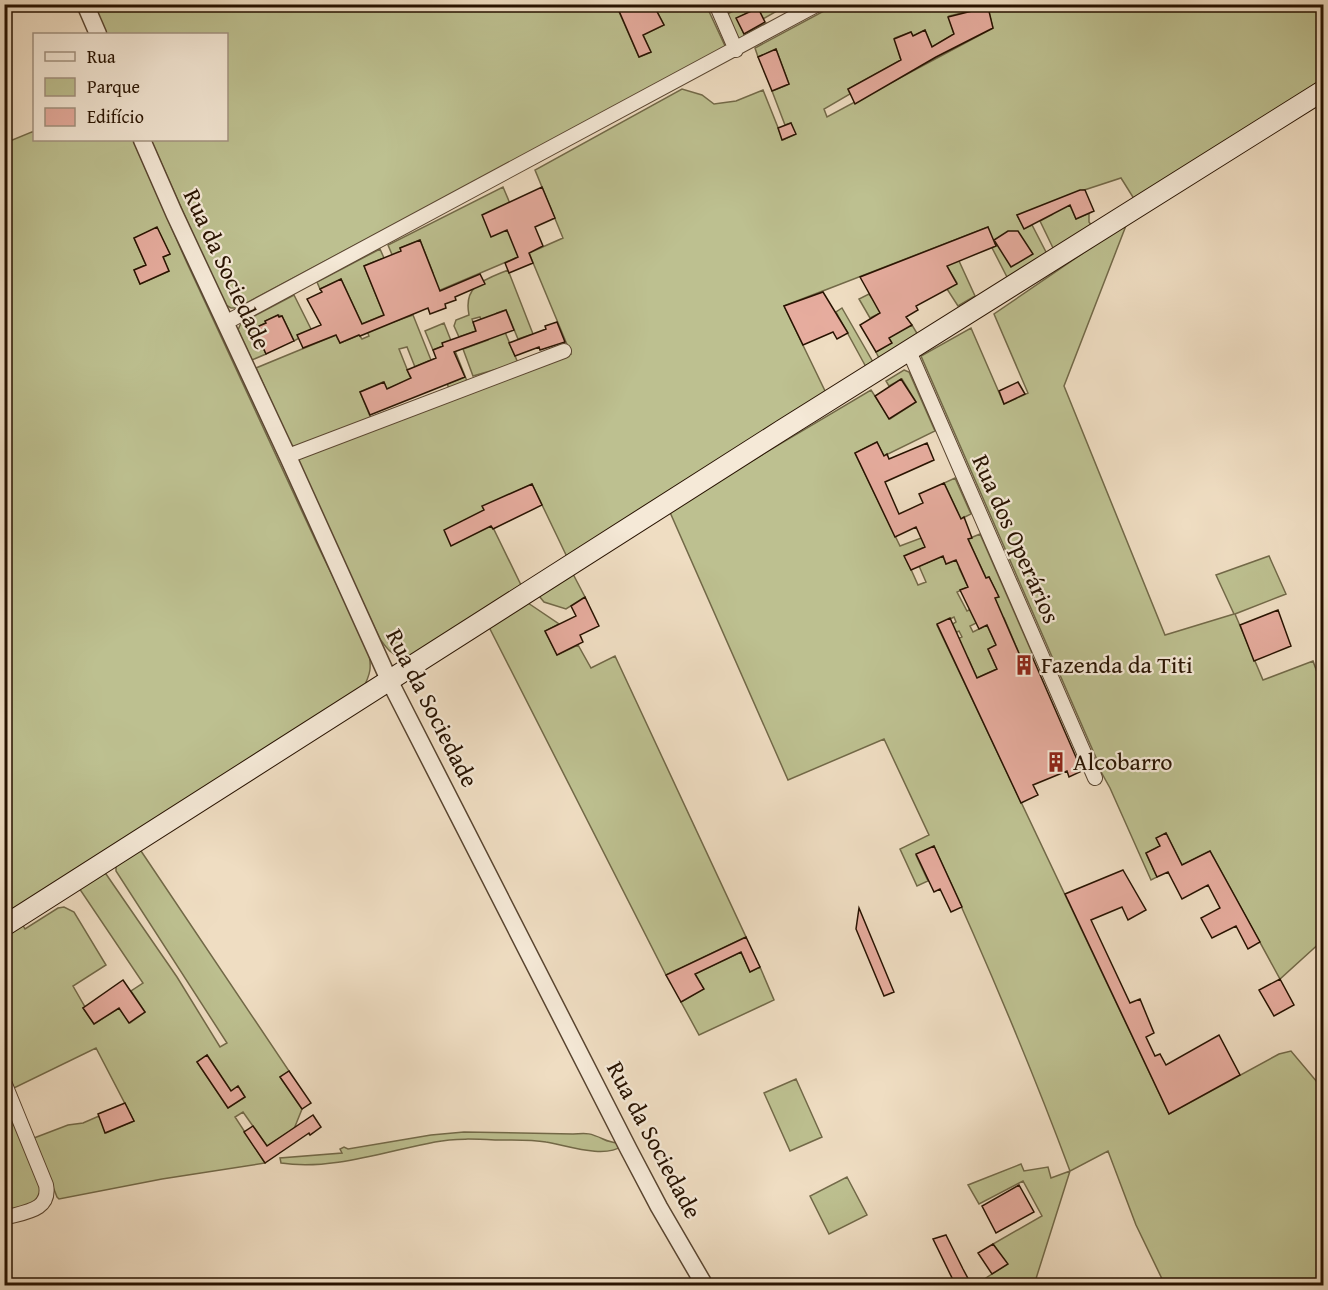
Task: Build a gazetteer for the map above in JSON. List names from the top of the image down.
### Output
{
  "streets": {
    "street": ["Rua da Sociedade", "Rua dos Operários"]
  },
  "places": {
    "building": ["Fazenda da Titi", "Alcobarro"]
  },
  "legend": ["Rua", "Parque", "Edifício"]
}
